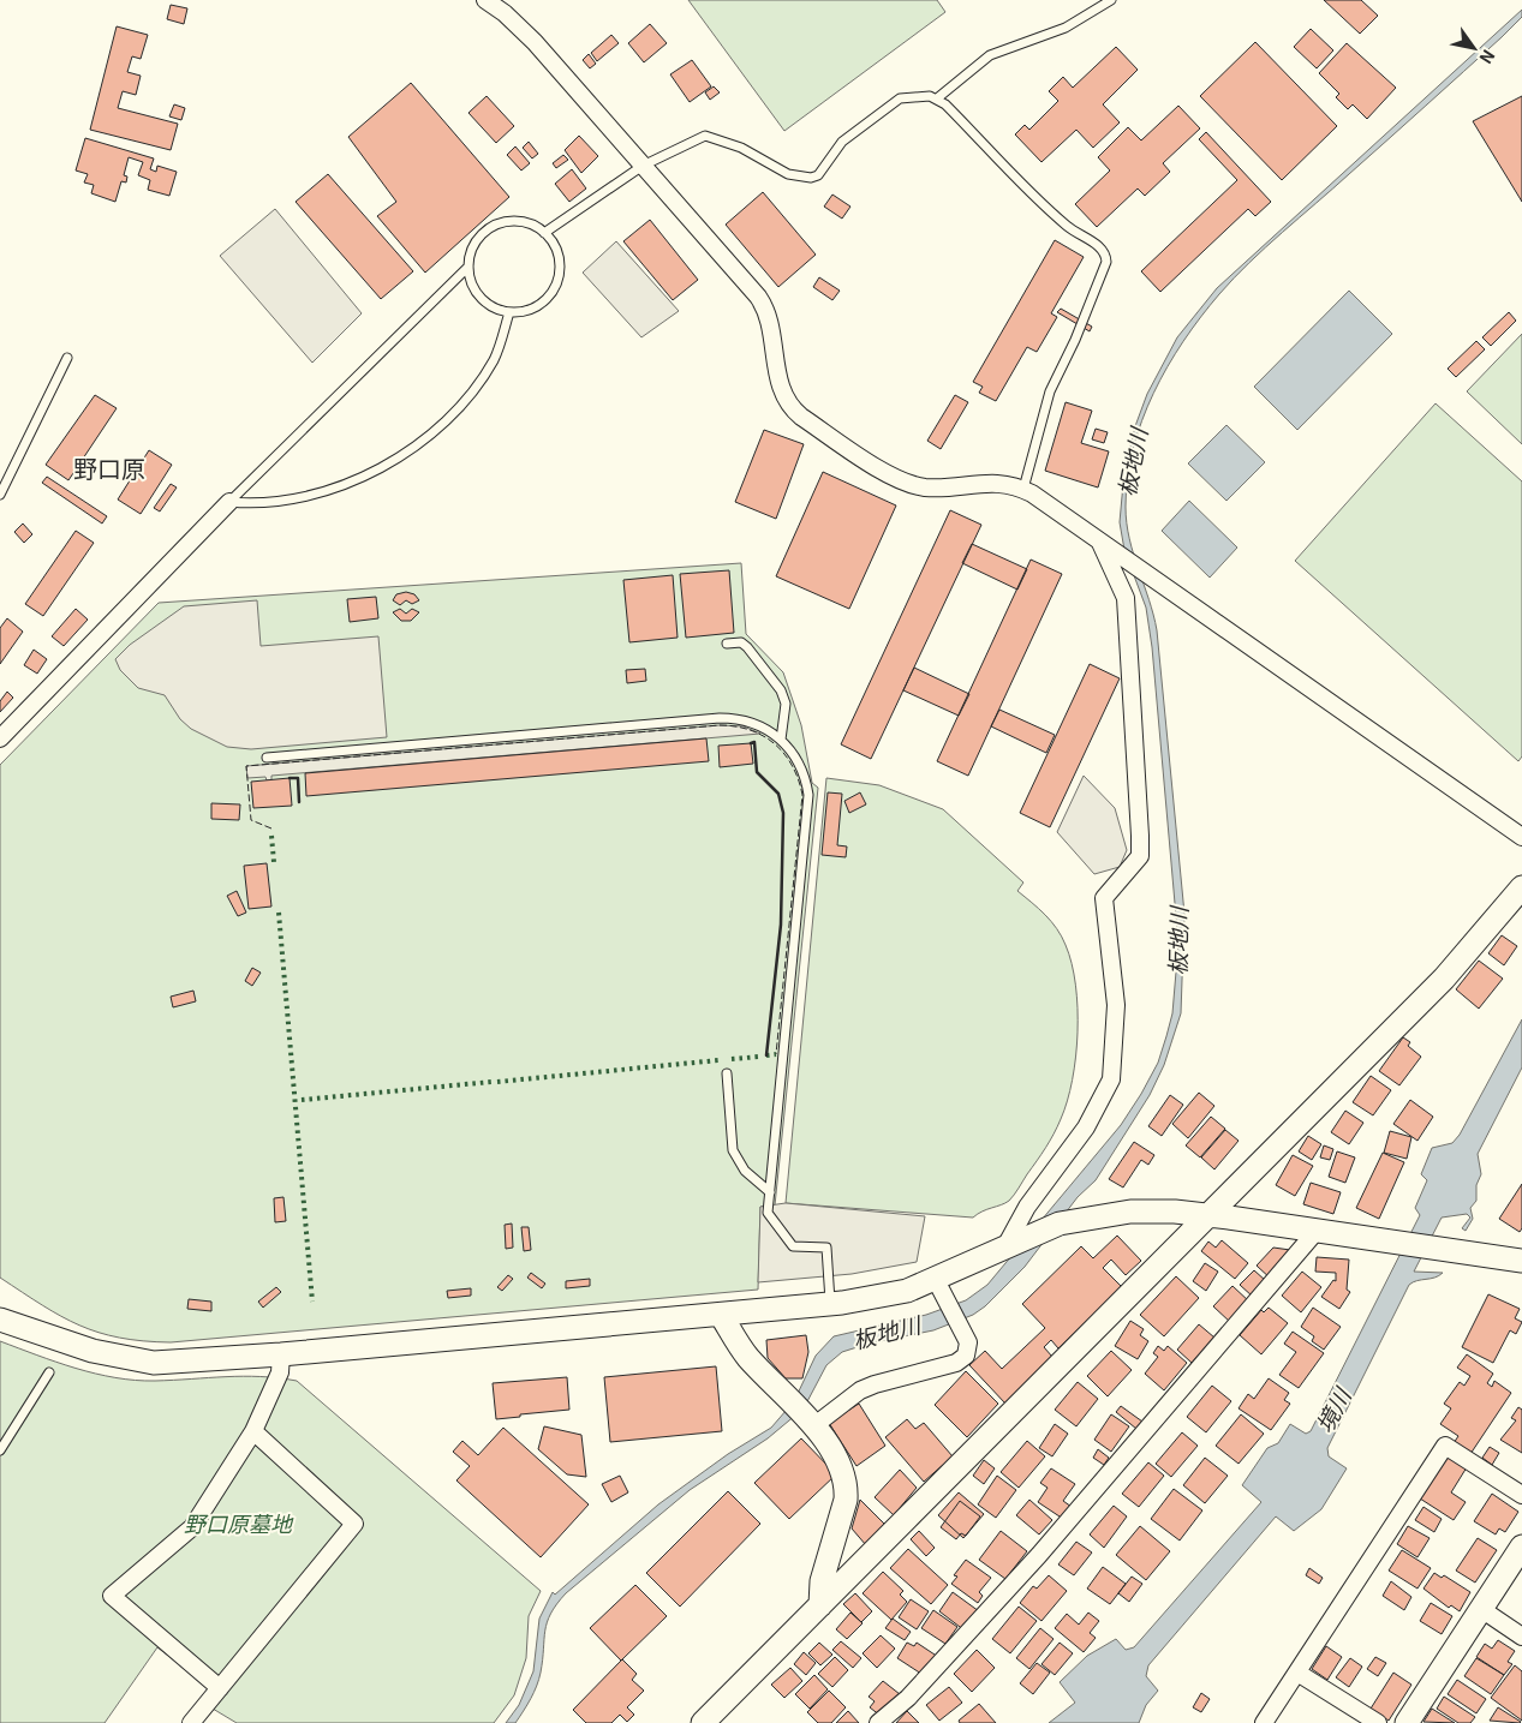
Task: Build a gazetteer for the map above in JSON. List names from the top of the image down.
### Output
{
  "districts": ["野口原"],
  "water": ["板地川", "境川"],
  "parks": ["野口原墓地"],
  "north": "bottom right"
}
